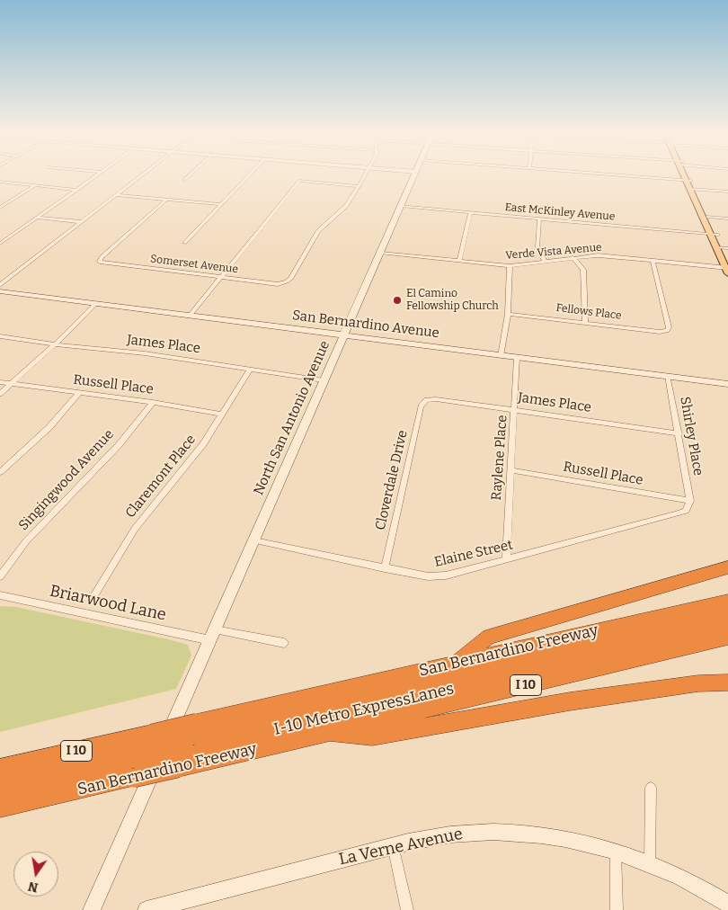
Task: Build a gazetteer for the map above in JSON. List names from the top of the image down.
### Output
{
  "streets": {
    "highway": ["San Bernardino Freeway", "I 10", "I-10 Metro ExpressLanes"],
    "main road": ["San Bernardino Avenue", "North San Antonio Avenue", "La Verne Avenue"],
    "street": [
      "East McKinley Avenue",
      "Verde Vista Avenue",
      "Somerset Avenue",
      "Fellows Place",
      "James Place",
      "Russell Place",
      "Shirley Place",
      "Raylene Place",
      "Claremont Place",
      "Singingwood Avenue",
      "Cloverdale Drive",
      "Elaine Street",
      "Briarwood Lane"
    ]
  },
  "crossings": [
    ["East McKinley Avenue", "North San Antonio Avenue"],
    ["Verde Vista Avenue", "Fellows Place"],
    ["Verde Vista Avenue", "North San Antonio Avenue"],
    ["San Bernardino Avenue", "North San Antonio Avenue"],
    ["San Bernardino Avenue", "Shirley Place"],
    ["San Bernardino Avenue", "Raylene Place"],
    ["James Place", "North San Antonio Avenue"],
    ["James Place", "Shirley Place"],
    ["James Place", "Raylene Place"],
    ["James Place", "Claremont Place"],
    ["James Place", "Cloverdale Drive"],
    ["Russell Place", "Shirley Place"],
    ["Russell Place", "Raylene Place"],
    ["Russell Place", "Claremont Place"],
    ["Russell Place", "Singingwood Avenue"],
    ["Russell Place", "Elaine Street"],
    ["North San Antonio Avenue", "Elaine Street"],
    ["North San Antonio Avenue", "Briarwood Lane"],
    ["Shirley Place", "Elaine Street"],
    ["Raylene Place", "Elaine Street"],
    ["Cloverdale Drive", "Elaine Street"],
    ["San Bernardino Freeway", "I-10 Metro ExpressLanes"]
  ],
  "places": ["El Camino Fellowship Church"],
  "north": "bottom"
}
